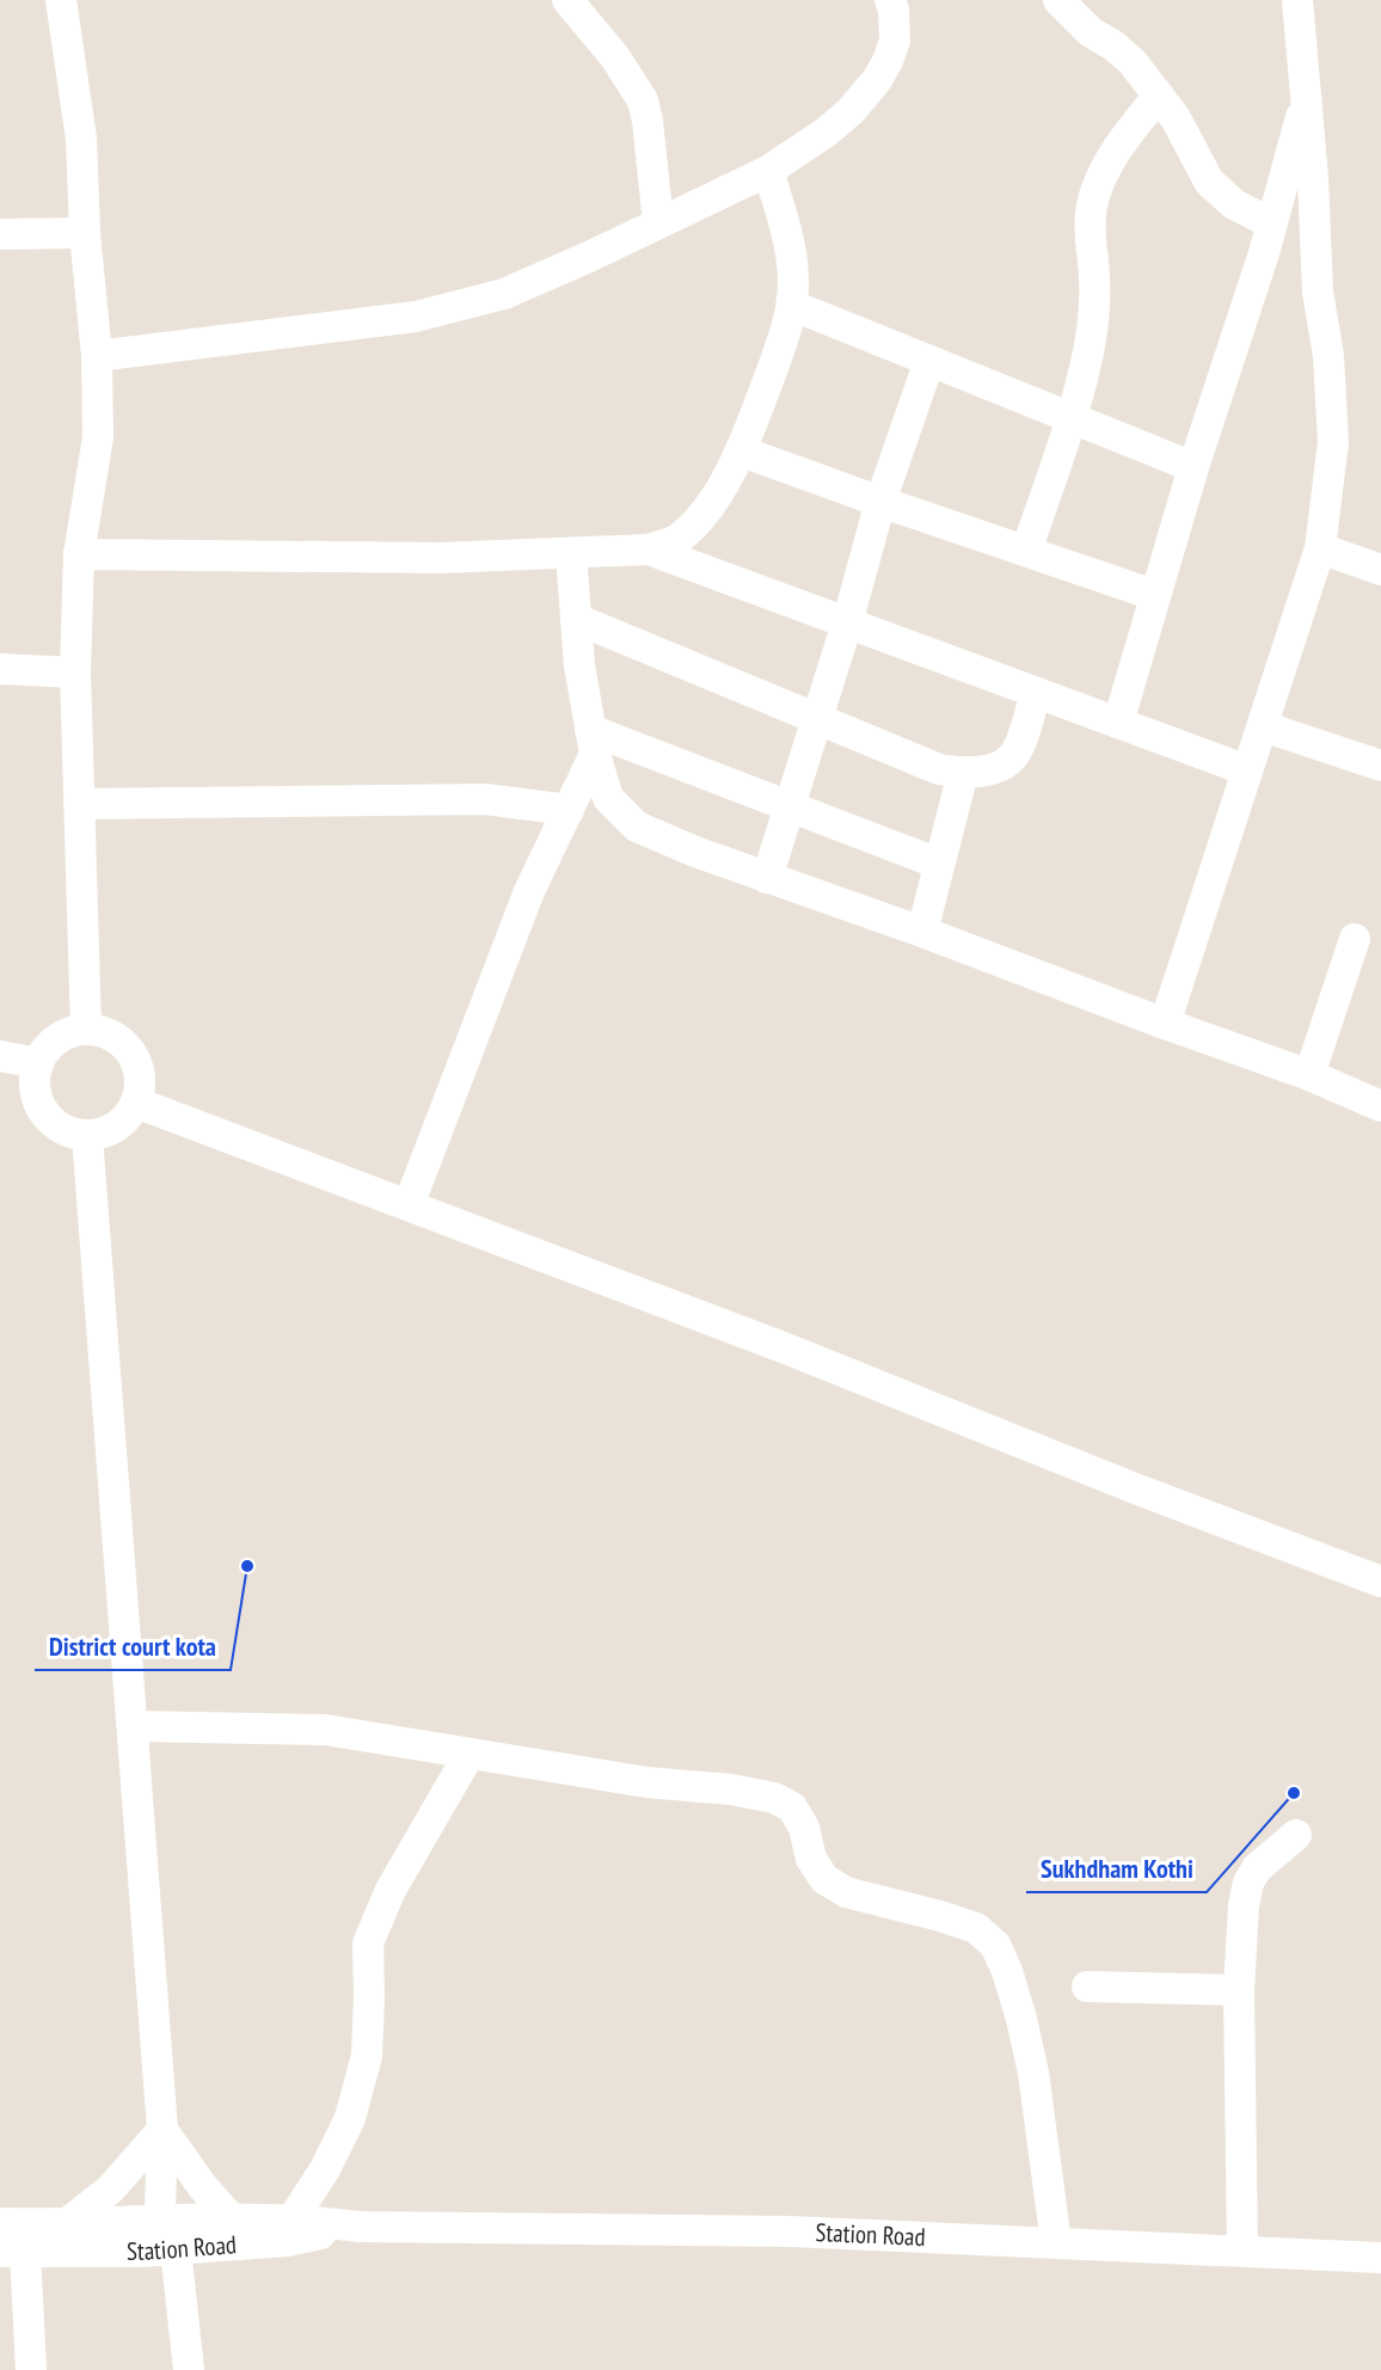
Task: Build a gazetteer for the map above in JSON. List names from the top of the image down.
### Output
{
  "streets": {
    "street": ["Station Road"]
  },
  "places": ["District court kota", "Sukhdham Kothi"]
}
